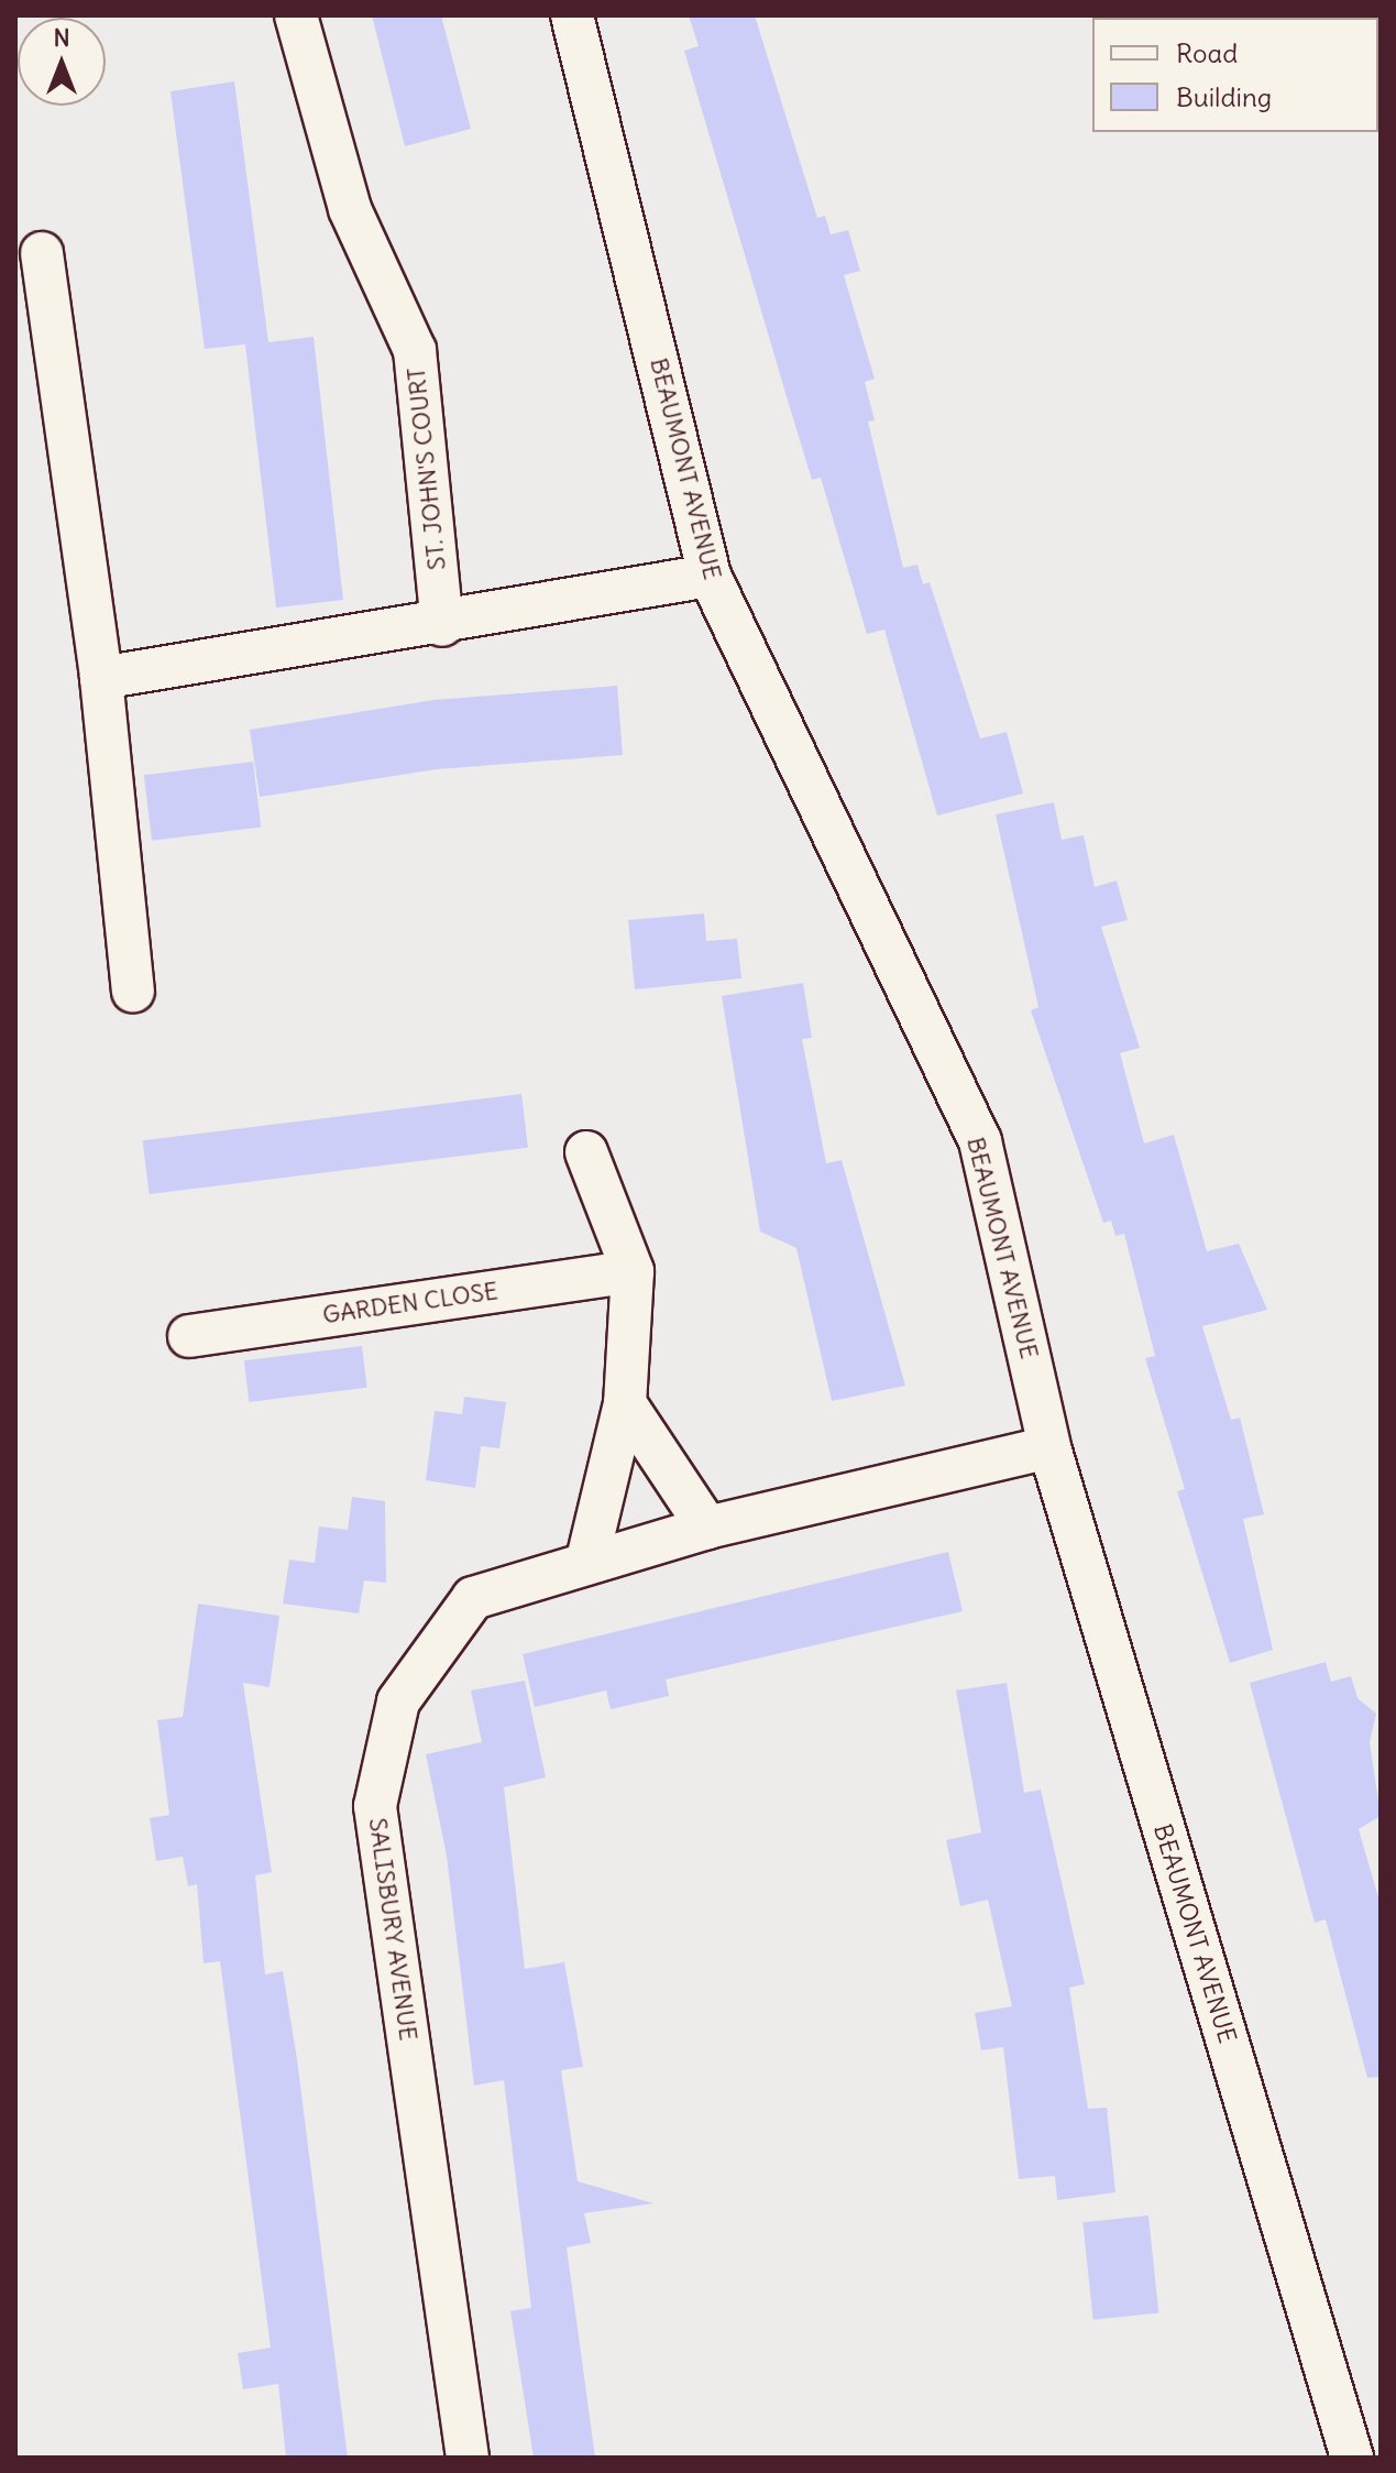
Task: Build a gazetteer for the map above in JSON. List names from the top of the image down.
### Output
{
  "streets": {
    "street": [
      "ST. JOHN'S COURT",
      "BEAUMONT AVENUE",
      "GARDEN CLOSE",
      "SALISBURY AVENUE"
    ]
  },
  "crossings": [
    ["BEAUMONT AVENUE", "SALISBURY AVENUE"]
  ],
  "legend": ["Road", "Building"],
  "north": "top"
}
